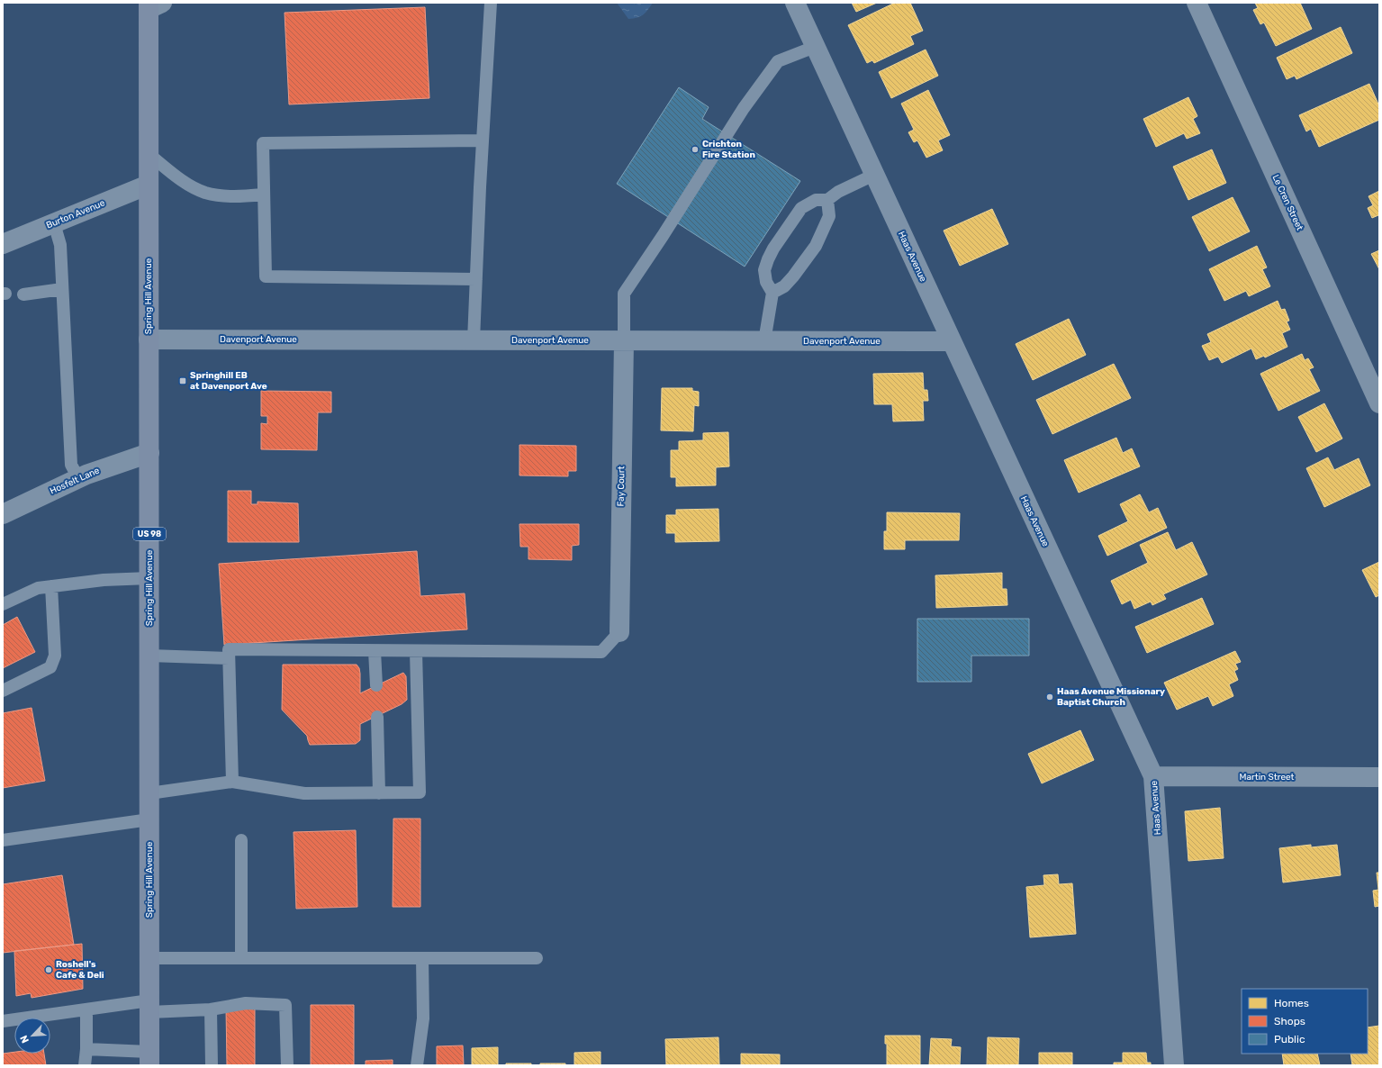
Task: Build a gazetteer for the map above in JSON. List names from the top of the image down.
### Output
{
  "streets": {
    "main road": ["Spring Hill Avenue", "US 98"],
    "street": [
      "Le Cren Street",
      "Burton Avenue",
      "Haas Avenue",
      "Davenport Avenue",
      "Hosfelt Lane",
      "Fay Court",
      "Martin Street"
    ]
  },
  "crossings": [
    ["Burton Avenue", "Spring Hill Avenue"],
    ["Haas Avenue", "Davenport Avenue"],
    ["Haas Avenue", "Martin Street"],
    ["Spring Hill Avenue", "Davenport Avenue"],
    ["Spring Hill Avenue", "Hosfelt Lane"],
    ["Davenport Avenue", "Fay Court"]
  ],
  "places": {
    "other": ["Crichton Fire Station", "Haas Avenue Missionary Baptist Church", "Roshell's Cafe & Deli"],
    "transit": ["Springhill EB at Davenport Ave"]
  },
  "legend": ["Homes", "Shops", "Public"],
  "north": "bottom left"
}
